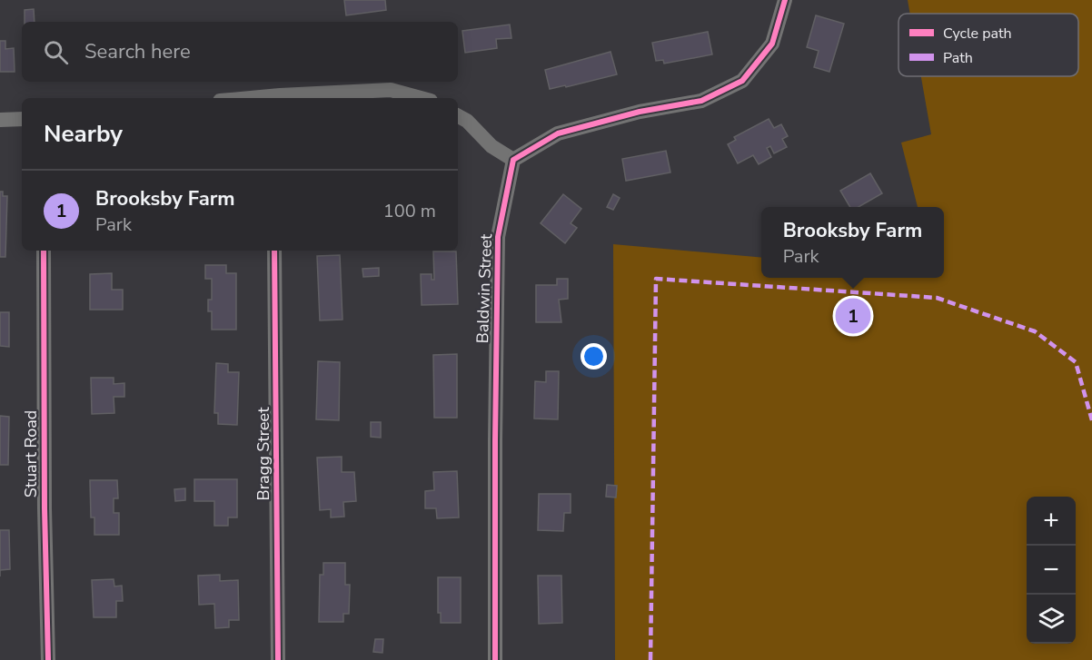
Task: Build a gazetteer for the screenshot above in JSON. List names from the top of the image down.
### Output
{
  "streets": {
    "street": ["Baldwin Street", "Stuart Road", "Bragg Street"]
  },
  "legend": ["Cycle path", "Path"],
  "page": {
    "search": "Search here",
    "heading": "Nearby",
    "list": [
      {
        "mark": "1",
        "name": "Brooksby Farm",
        "note": "Park",
        "value": "100 m"
      }
    ],
    "popup": ["Brooksby Farm", "Park"],
    "pins": "1",
    "map_buttons": ["+", "−"]
  }
}
